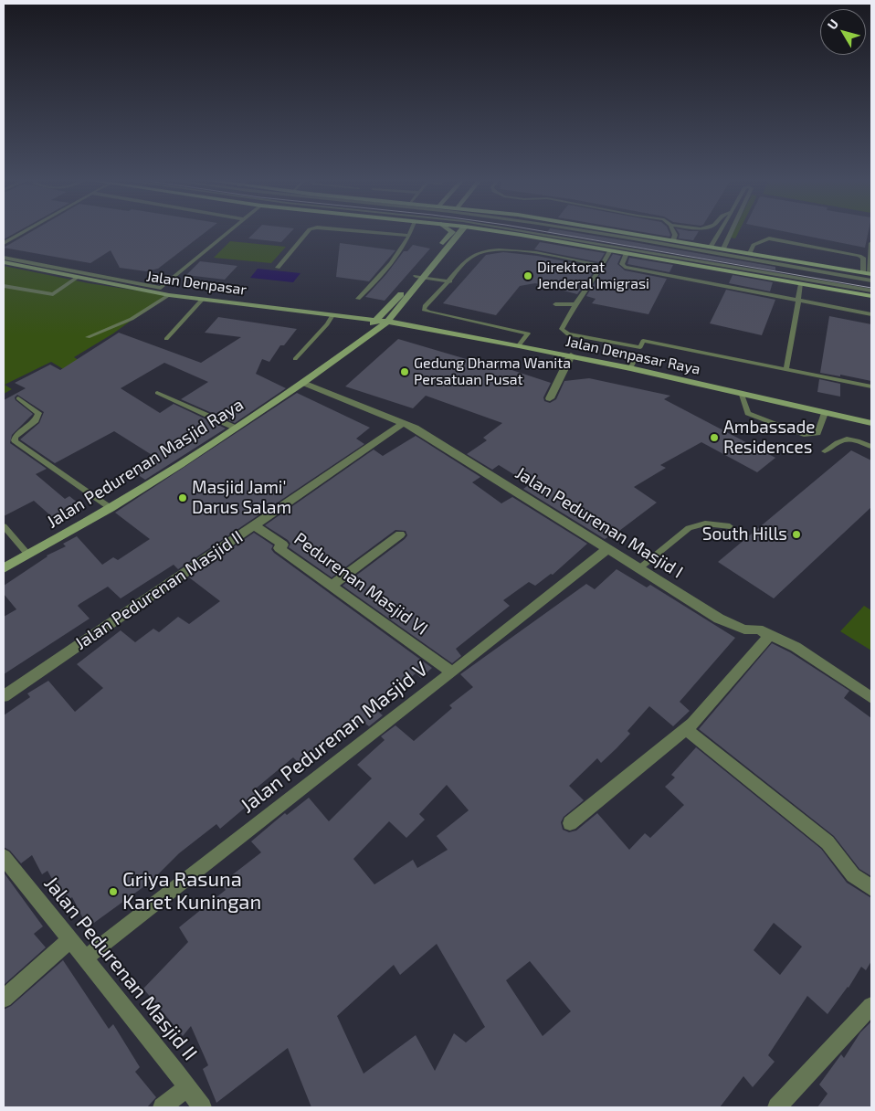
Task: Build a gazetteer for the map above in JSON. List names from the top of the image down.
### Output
{
  "streets": {
    "street": [
      "Jalan Denpasar",
      "Jalan Denpasar Raya",
      "Jalan Pedurenan Masjid Raya",
      "Jalan Pedurenan Masjid I",
      "Pedurenan Masjid VI",
      "Jalan Pedurenan Masjid II",
      "Jalan Pedurenan Masjid V"
    ]
  },
  "crossings": [
    ["Jalan Denpasar", "Jalan Denpasar Raya"],
    ["Jalan Denpasar", "Jalan Pedurenan Masjid Raya"],
    ["Jalan Denpasar Raya", "Jalan Pedurenan Masjid Raya"],
    ["Jalan Pedurenan Masjid Raya", "Jalan Pedurenan Masjid I"],
    ["Jalan Pedurenan Masjid I", "Jalan Pedurenan Masjid II"],
    ["Jalan Pedurenan Masjid I", "Jalan Pedurenan Masjid V"],
    ["Pedurenan Masjid VI", "Jalan Pedurenan Masjid II"],
    ["Pedurenan Masjid VI", "Jalan Pedurenan Masjid V"],
    ["Jalan Pedurenan Masjid II", "Jalan Pedurenan Masjid V"]
  ],
  "places": [
    "Direktorat Jenderal Imigrasi",
    "Gedung Dharma Wanita Persatuan Pusat",
    "Ambassade Residences",
    "Masjid Jami' Darus Salam",
    "South Hills",
    "Griya Rasuna Karet Kuningan"
  ],
  "north": "top left"
}
